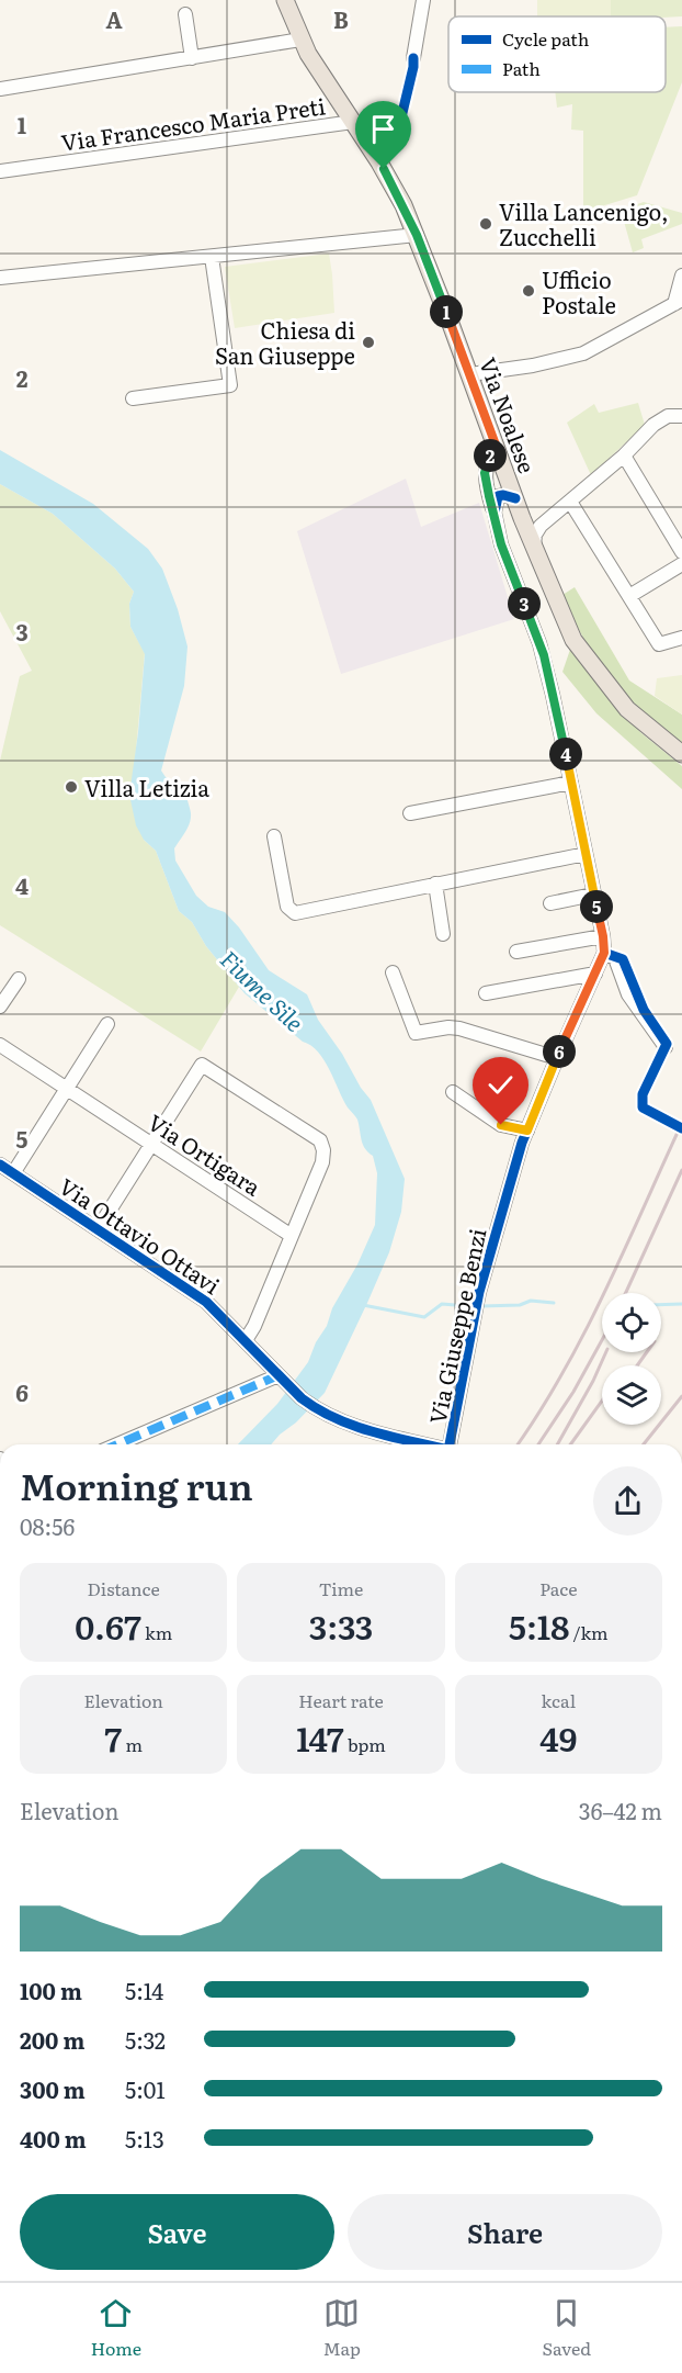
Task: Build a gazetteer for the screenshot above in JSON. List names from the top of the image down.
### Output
{
  "streets": {
    "main road": ["Via Noalese"],
    "street": [
      "Via Francesco Maria Preti",
      "Via Ortigara",
      "Via Ottavio Ottavi",
      "Via Giuseppe Benzi"
    ]
  },
  "crossings": [
    ["Via Francesco Maria Preti", "Via Noalese"]
  ],
  "water": ["Fiume Sile"],
  "places": [
    "Villa Lancenigo, Zucchelli",
    "Ufficio Postale",
    "Chiesa di San Giuseppe",
    "Villa Letizia"
  ],
  "legend": ["Cycle path", "Path"],
  "page": {
    "pins": [
      "1",
      "2",
      "3",
      "4",
      "5",
      "6"
    ],
    "heading": ["Morning run", "08:56"],
    "stats": [
      ["Distance", "0.67 km"],
      ["Time", "3:33"],
      ["Pace", "5:18 /km"],
      ["Elevation", "7 m"],
      ["Heart rate", "147 bpm"],
      ["kcal", "49"]
    ],
    "chart": ["Elevation", "36–42 m"],
    "list": [
      {
        "name": "100 m",
        "note": "5:14"
      },
      {
        "name": "200 m",
        "note": "5:32"
      },
      {
        "name": "300 m",
        "note": "5:01"
      },
      {
        "name": "400 m",
        "note": "5:13"
      }
    ],
    "buttons": ["Save", "Share"],
    "tabs": ["Home", "Map", "Saved"]
  },
  "grid": {
    "columns": ["A", "B"],
    "rows": [
      "1",
      "2",
      "3",
      "4",
      "5",
      "6"
    ]
  }
}
